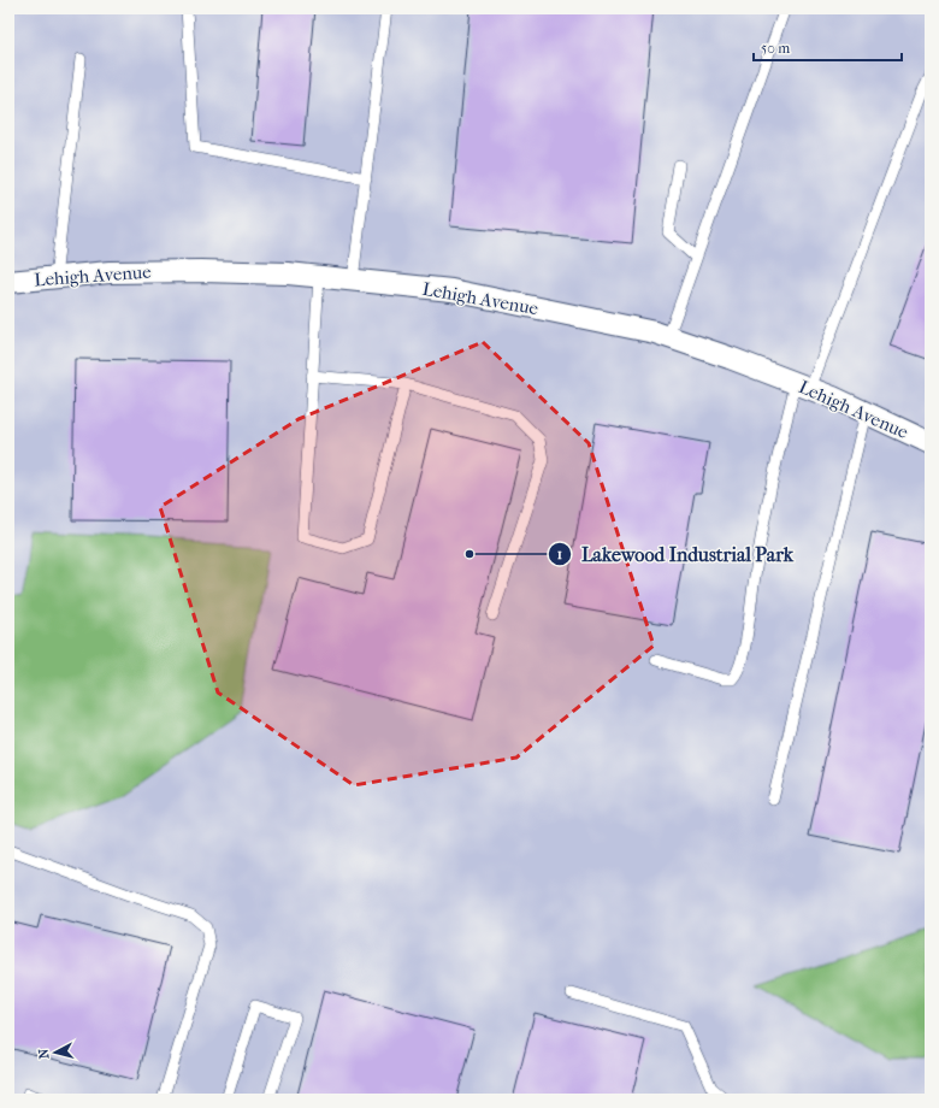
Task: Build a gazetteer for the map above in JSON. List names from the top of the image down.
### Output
{
  "streets": {
    "street": ["Lehigh Avenue"]
  },
  "places": ["Lakewood Industrial Park"],
  "scale_bar": "50 m",
  "north": "left"
}
